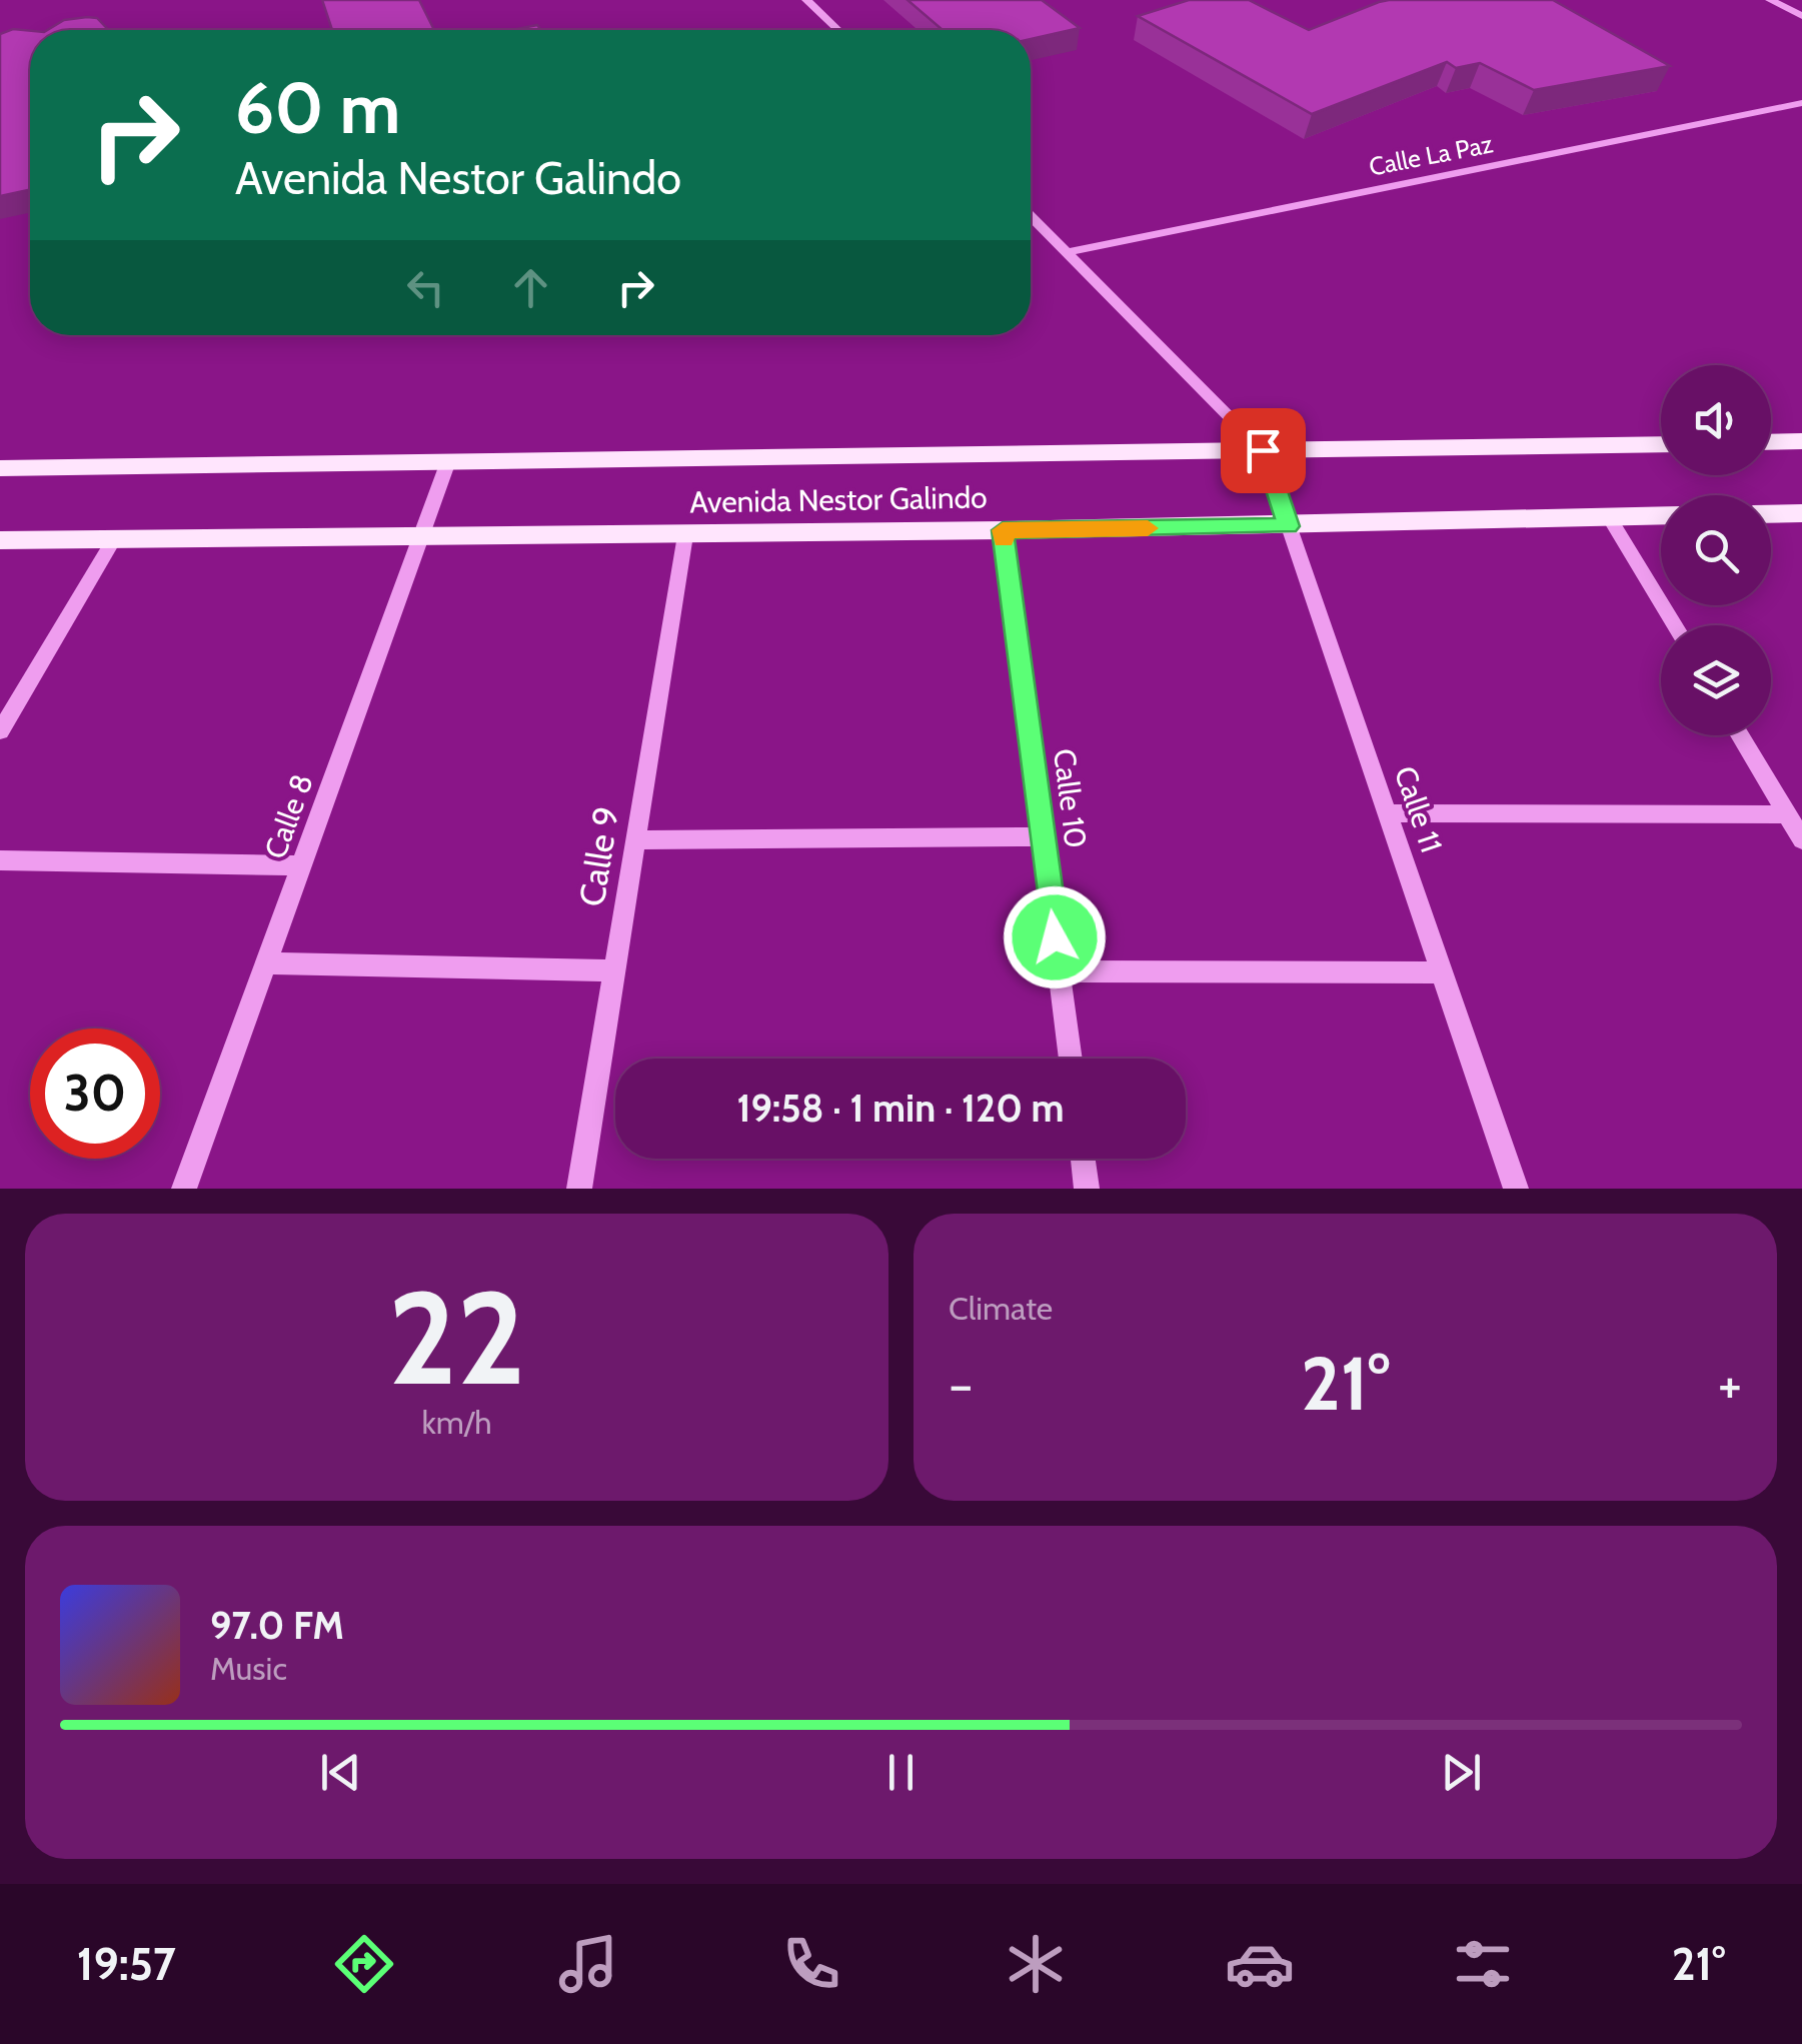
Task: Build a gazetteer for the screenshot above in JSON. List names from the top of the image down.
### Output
{
  "streets": {
    "main road": ["Avenida Nestor Galindo"],
    "street": [
      "Calle La Paz",
      "Calle 10",
      "Calle 11",
      "Calle 8",
      "Calle 9"
    ]
  },
  "crossings": [
    ["Avenida Nestor Galindo", "Calle 10"],
    ["Avenida Nestor Galindo", "Calle 11"],
    ["Avenida Nestor Galindo", "Calle 8"],
    ["Avenida Nestor Galindo", "Calle 9"]
  ],
  "page": {
    "turn": ["60 m", "Avenida Nestor Galindo"],
    "limit": "30",
    "trip": "19:58 · 1 min · 120 m",
    "tile": [
      ["22", "km/h"],
      "Climate"
    ],
    "heat": ["−", "21°", "+"],
    "song": ["97.0 FM", "Music"],
    "tabs": ["19:57", "21°"]
  }
}
